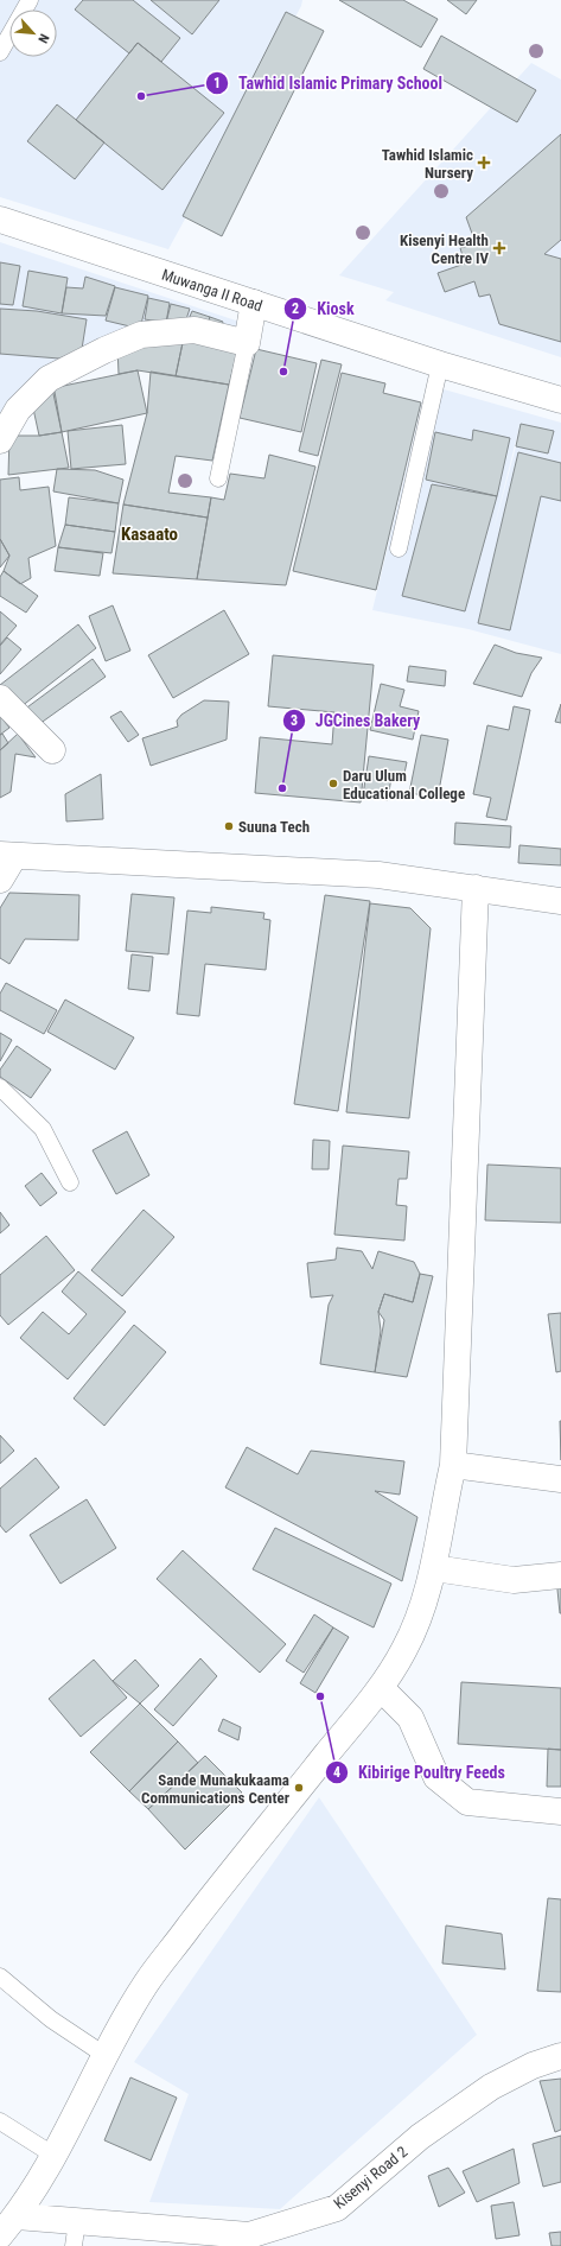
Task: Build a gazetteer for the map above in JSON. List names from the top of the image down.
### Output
{
  "streets": {
    "street": ["Muwanga II Road", "Kisenyi Road 2"]
  },
  "districts": ["Kasaato"],
  "places": {
    "other": [
      "Tawhid Islamic Primary School",
      "Kiosk",
      "Daru Ulum Educational College",
      "JGCines Bakery",
      "Suuna Tech",
      "Kibirige Poultry Feeds",
      "Sande Munakukaama Communications Center"
    ],
    "health": ["Tawhid Islamic Nursery", "Kisenyi Health Centre IV"]
  },
  "north": "bottom right"
}
